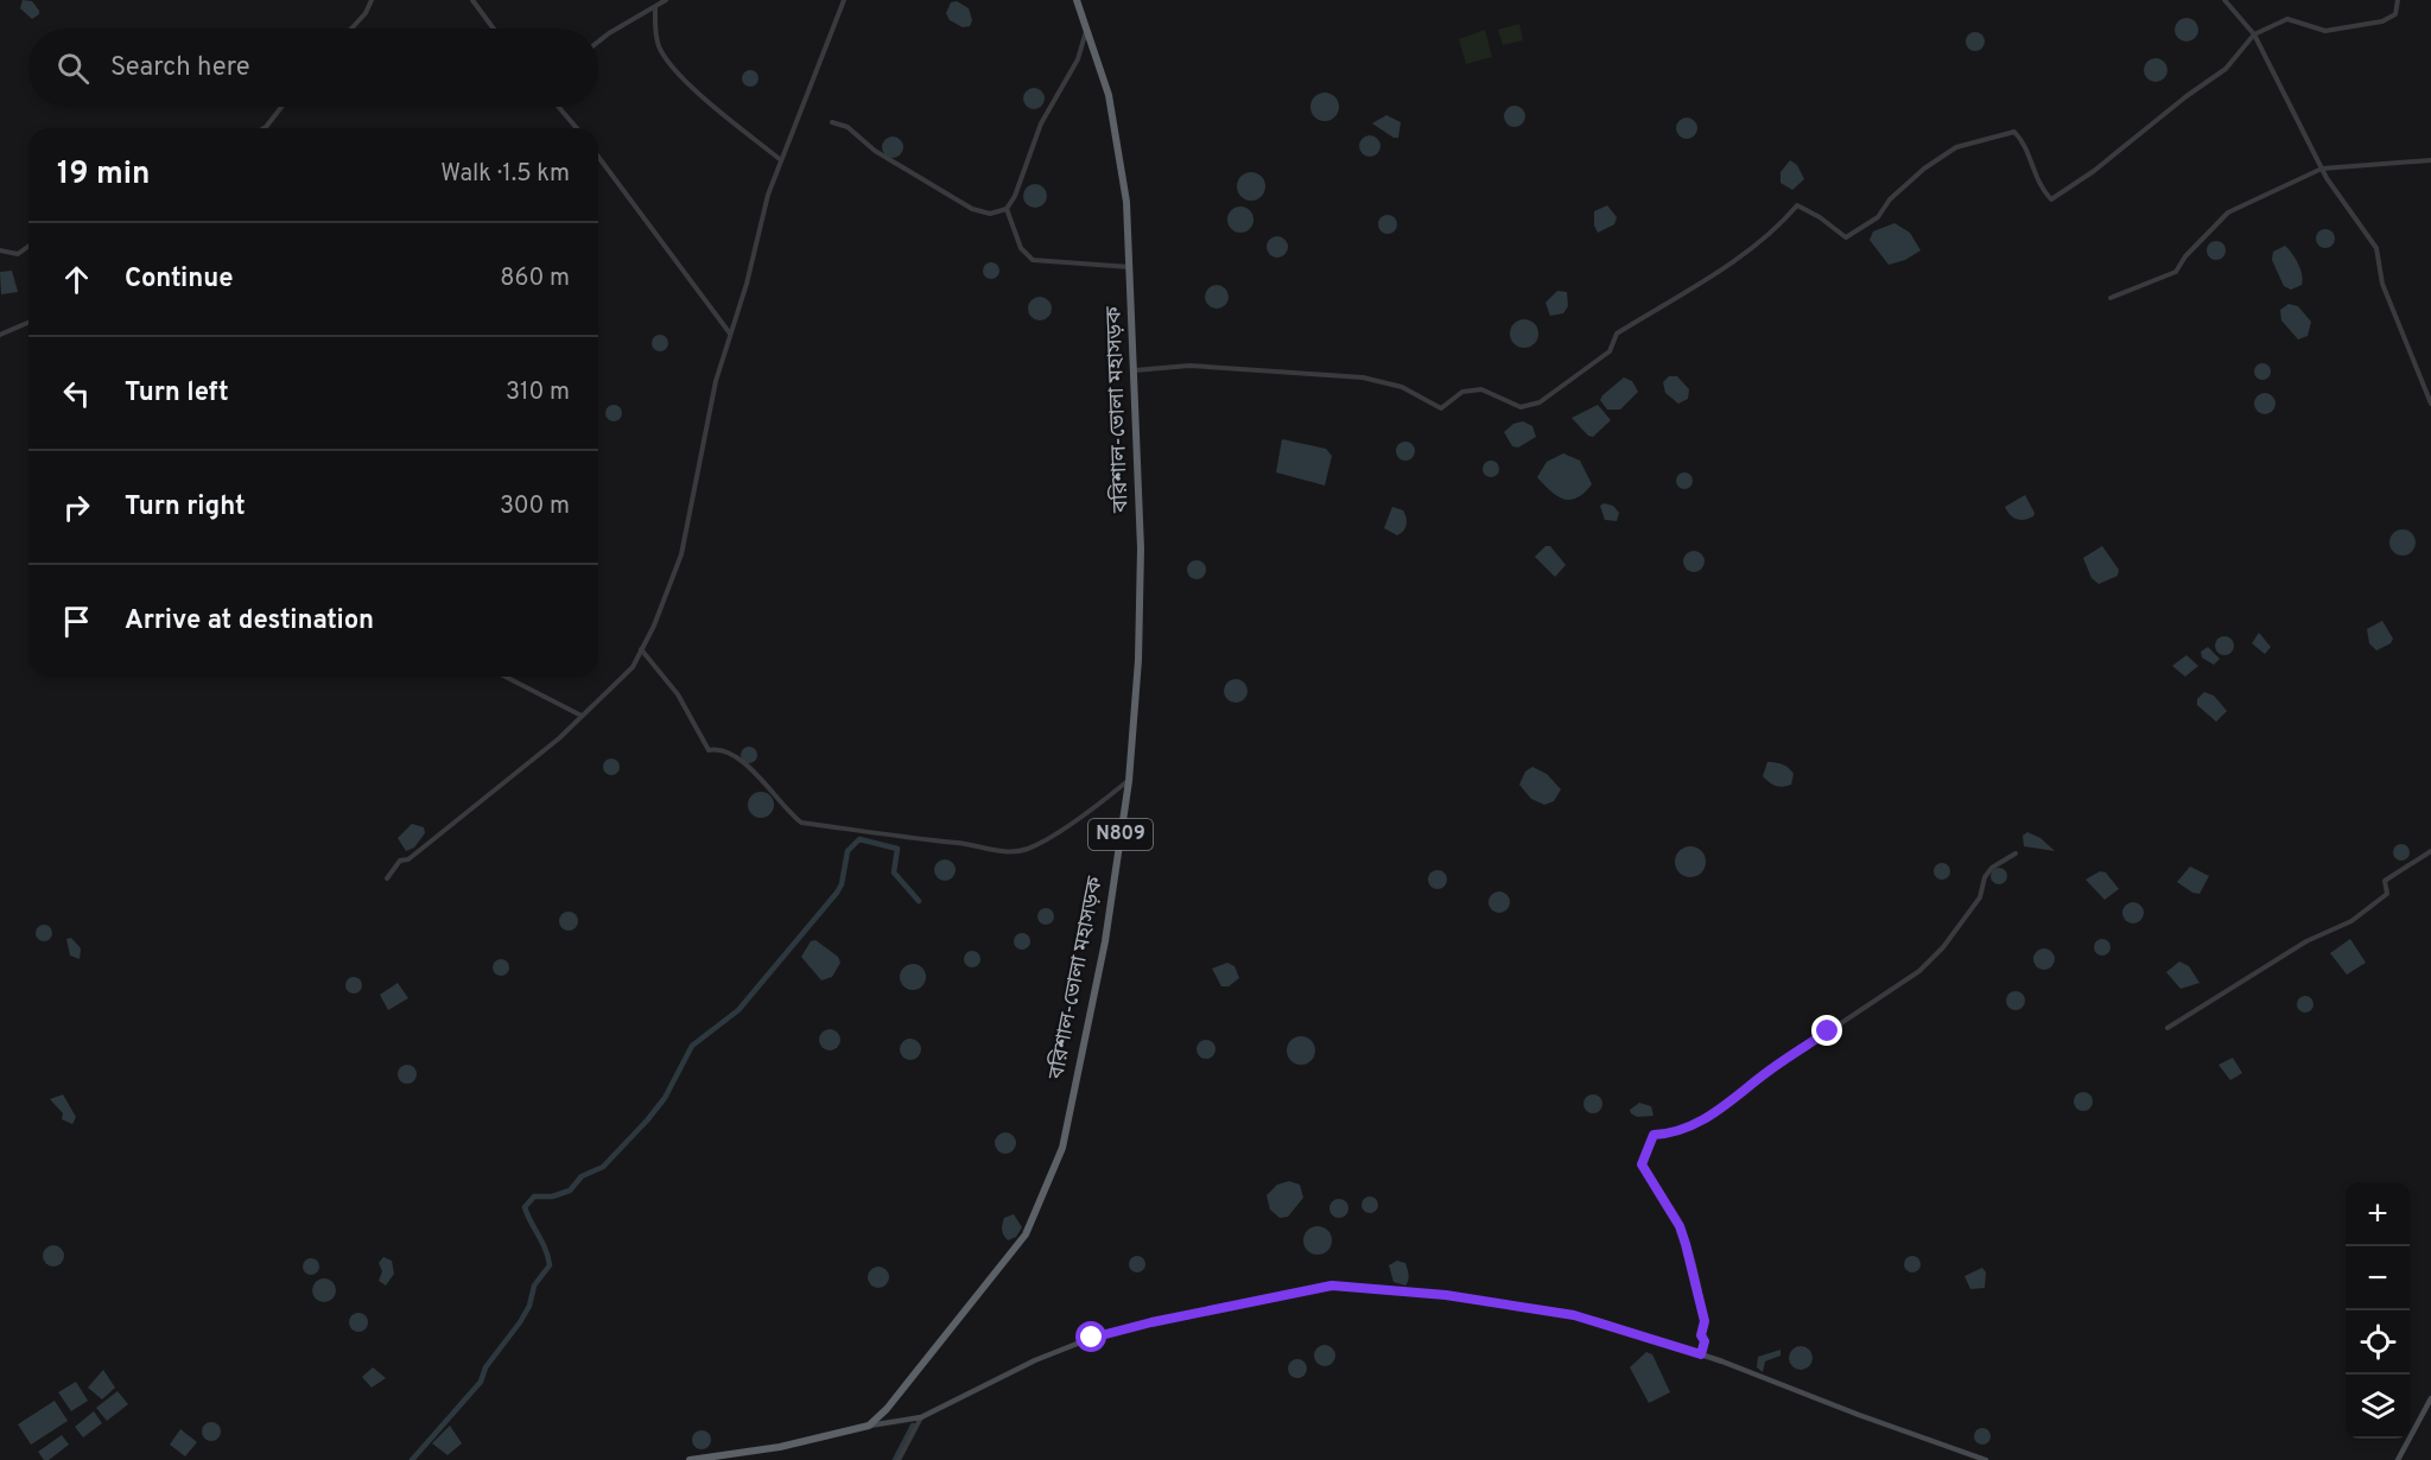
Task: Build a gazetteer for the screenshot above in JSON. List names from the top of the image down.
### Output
{
  "streets": {
    "highway": ["বরিশাল-ভোলা মহাসড়ক", "N809"]
  },
  "page": {
    "search": "Search here",
    "heading": ["19 min", "Walk · 1.5 km"],
    "list": [
      ["Continue", "860 m"],
      ["Turn left", "310 m"],
      ["Turn right", "300 m"],
      "Arrive at destination"
    ],
    "map_buttons": ["+", "−"]
  }
}
